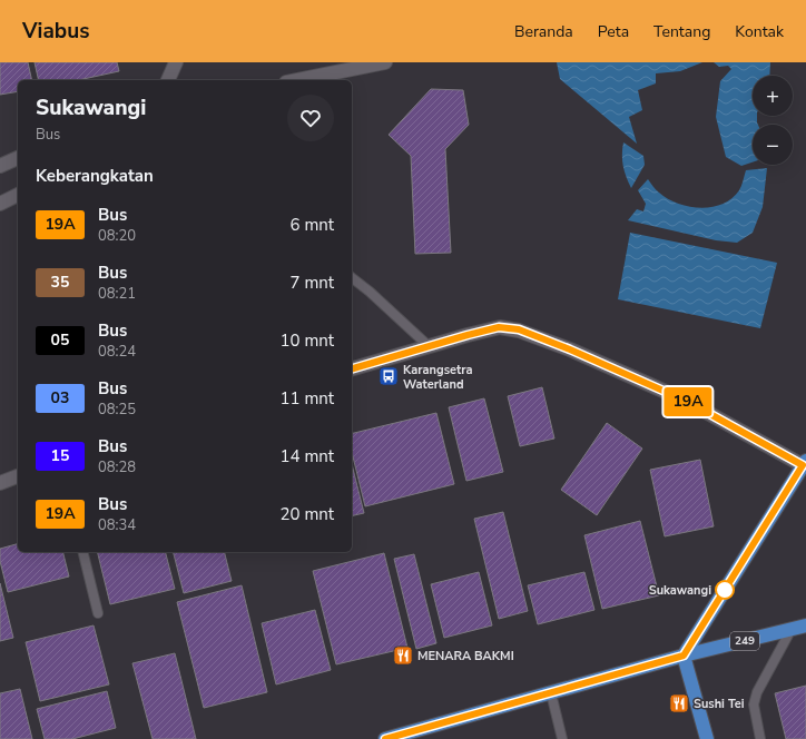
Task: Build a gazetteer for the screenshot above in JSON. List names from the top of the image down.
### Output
{
  "streets": {
    "main road": ["249"]
  },
  "places": {
    "bus stop": ["Karangsetra Waterland"],
    "other": ["Sukawangi"],
    "restaurant": ["MENARA BAKMI", "Sushi Tei"]
  },
  "lines": ["bus line 19A"],
  "page": {
    "header": "Viabus",
    "nav": [
      "Beranda",
      "Peta",
      "Tentang",
      "Kontak"
    ],
    "on_map": "19A",
    "map_buttons": ["+", "−"],
    "heading": [
      ["Sukawangi", "Bus"],
      "Keberangkatan"
    ],
    "list": [
      {
        "mark": "19A",
        "name": "Bus",
        "note": "08:20",
        "value": "6 mnt"
      },
      {
        "mark": "35",
        "name": "Bus",
        "note": "08:21",
        "value": "7 mnt"
      },
      {
        "mark": "05",
        "name": "Bus",
        "note": "08:24",
        "value": "10 mnt"
      },
      {
        "mark": "03",
        "name": "Bus",
        "note": "08:25",
        "value": "11 mnt"
      },
      {
        "mark": "15",
        "name": "Bus",
        "note": "08:28",
        "value": "14 mnt"
      },
      {
        "mark": "19A",
        "name": "Bus",
        "note": "08:34",
        "value": "20 mnt"
      }
    ]
  }
}
